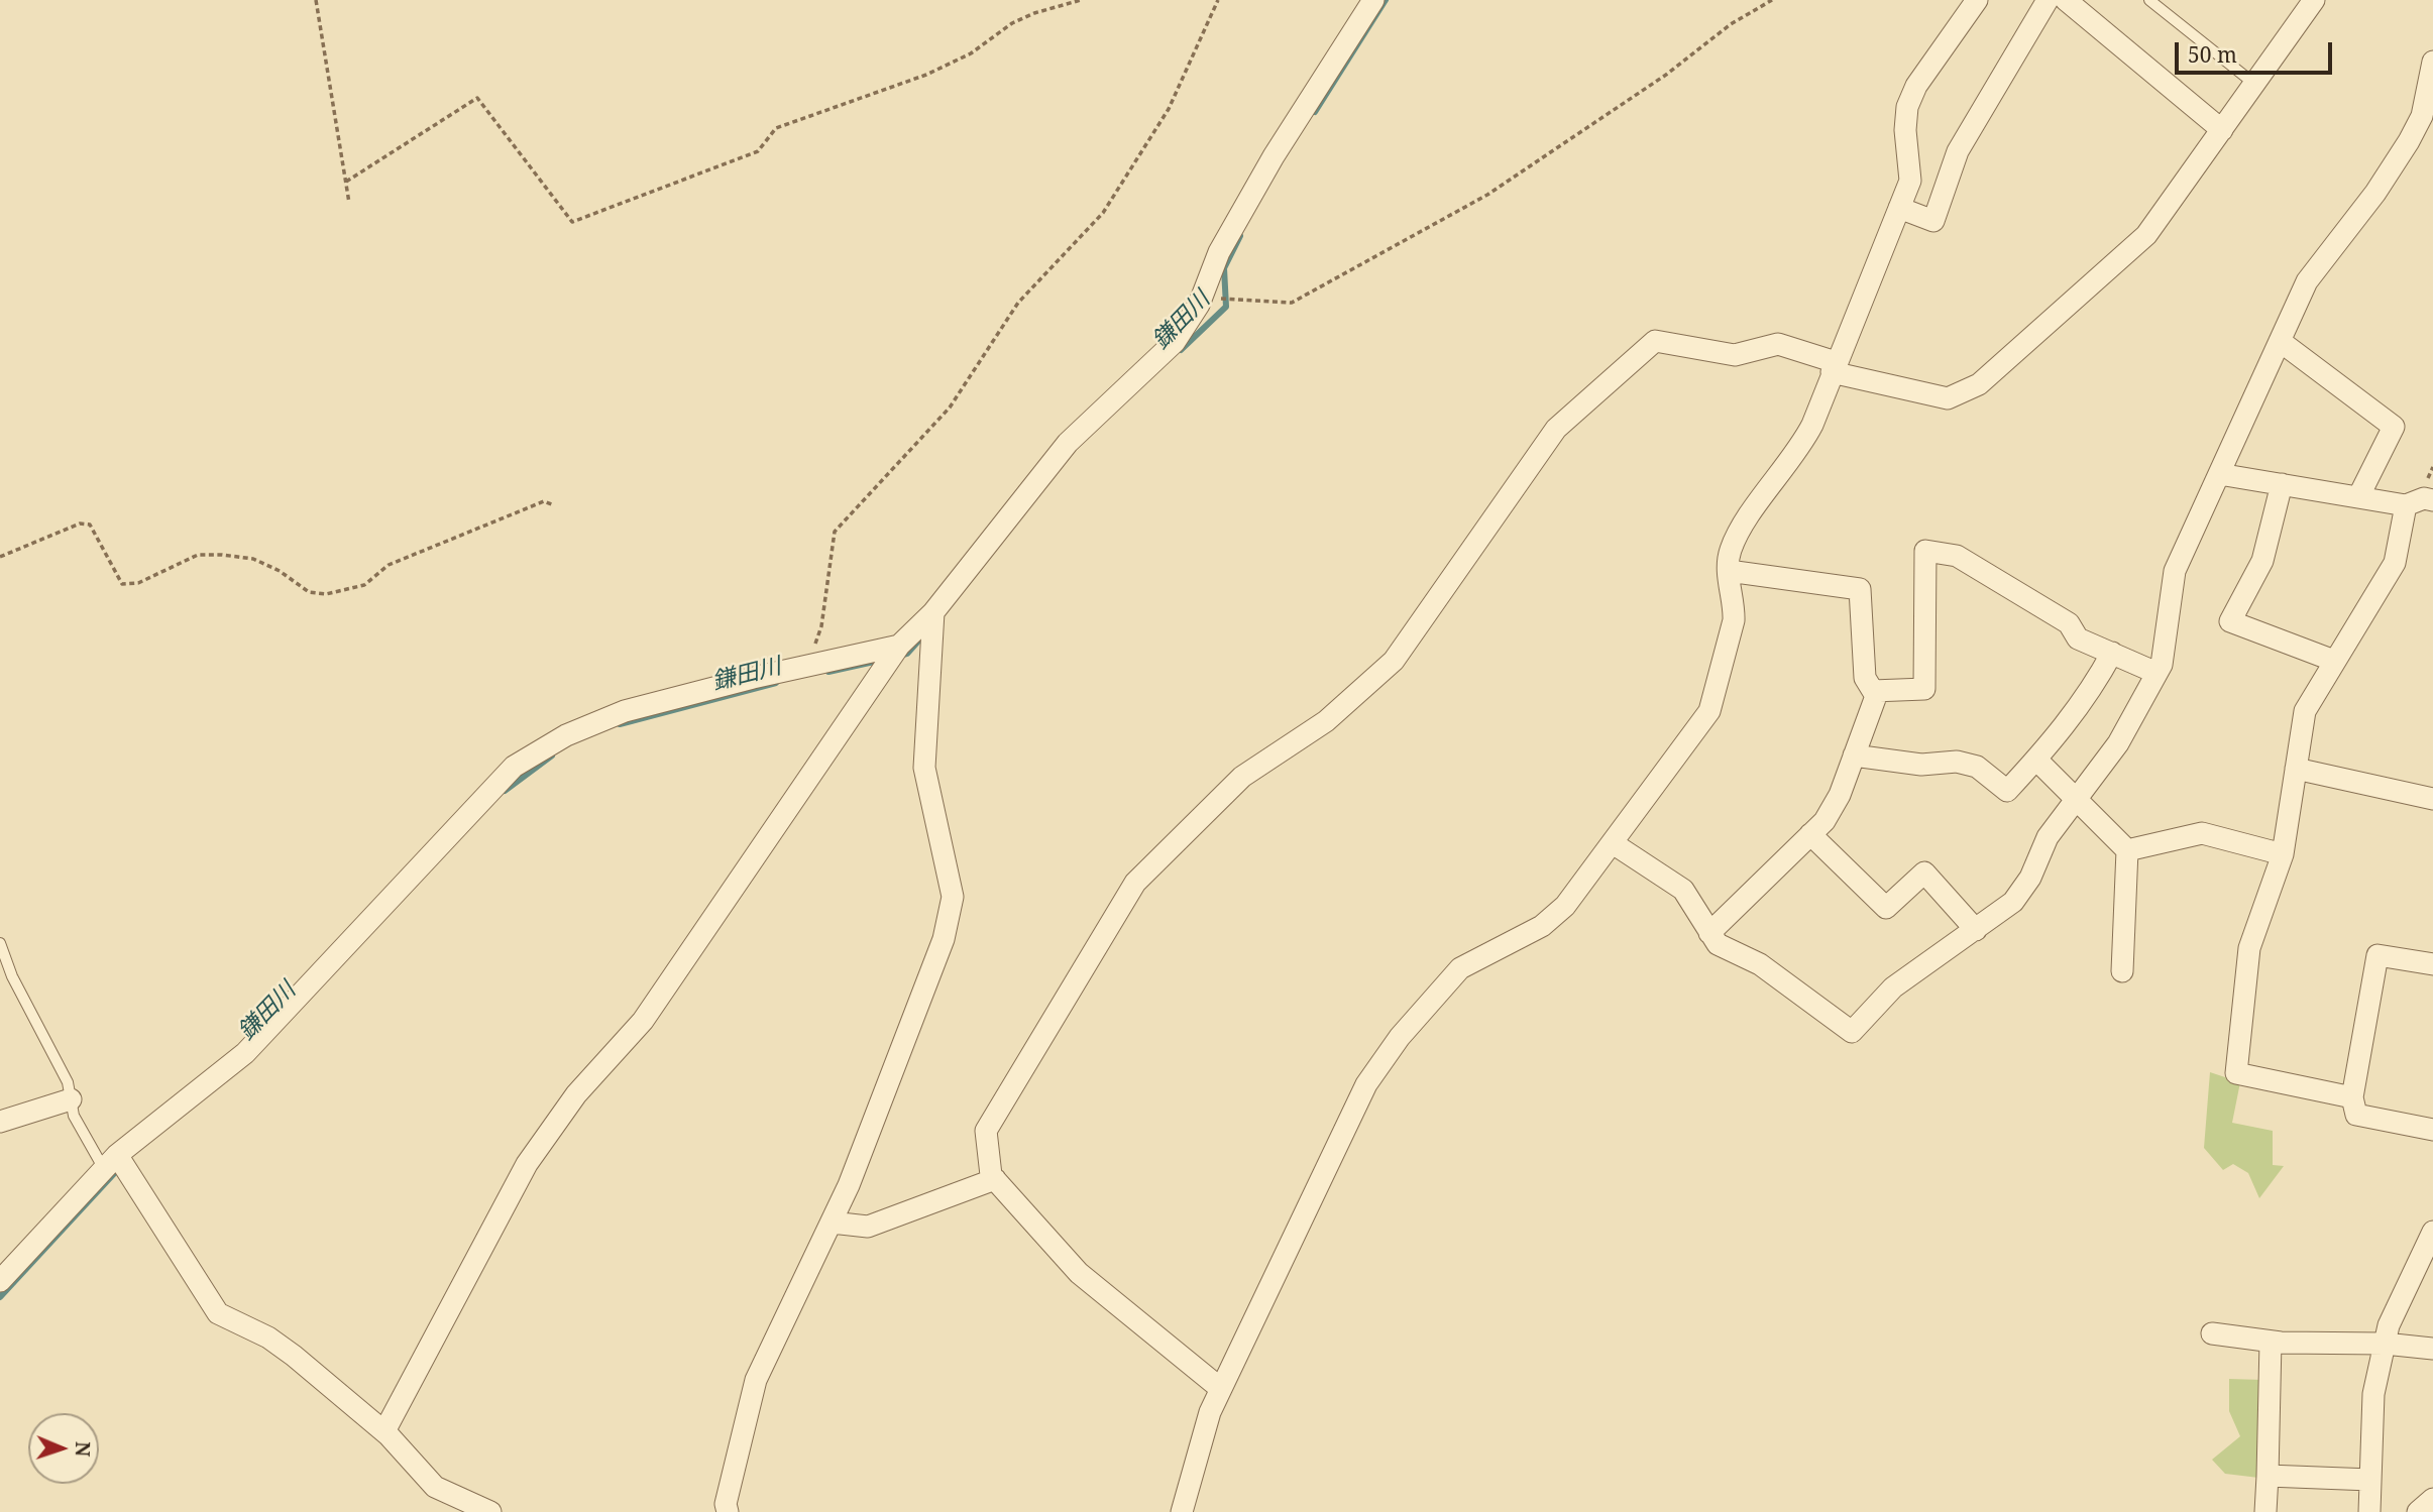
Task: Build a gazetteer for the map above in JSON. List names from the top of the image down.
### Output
{
  "water": ["鎌田川"],
  "scale_bar": "50 m",
  "north": "right"
}
